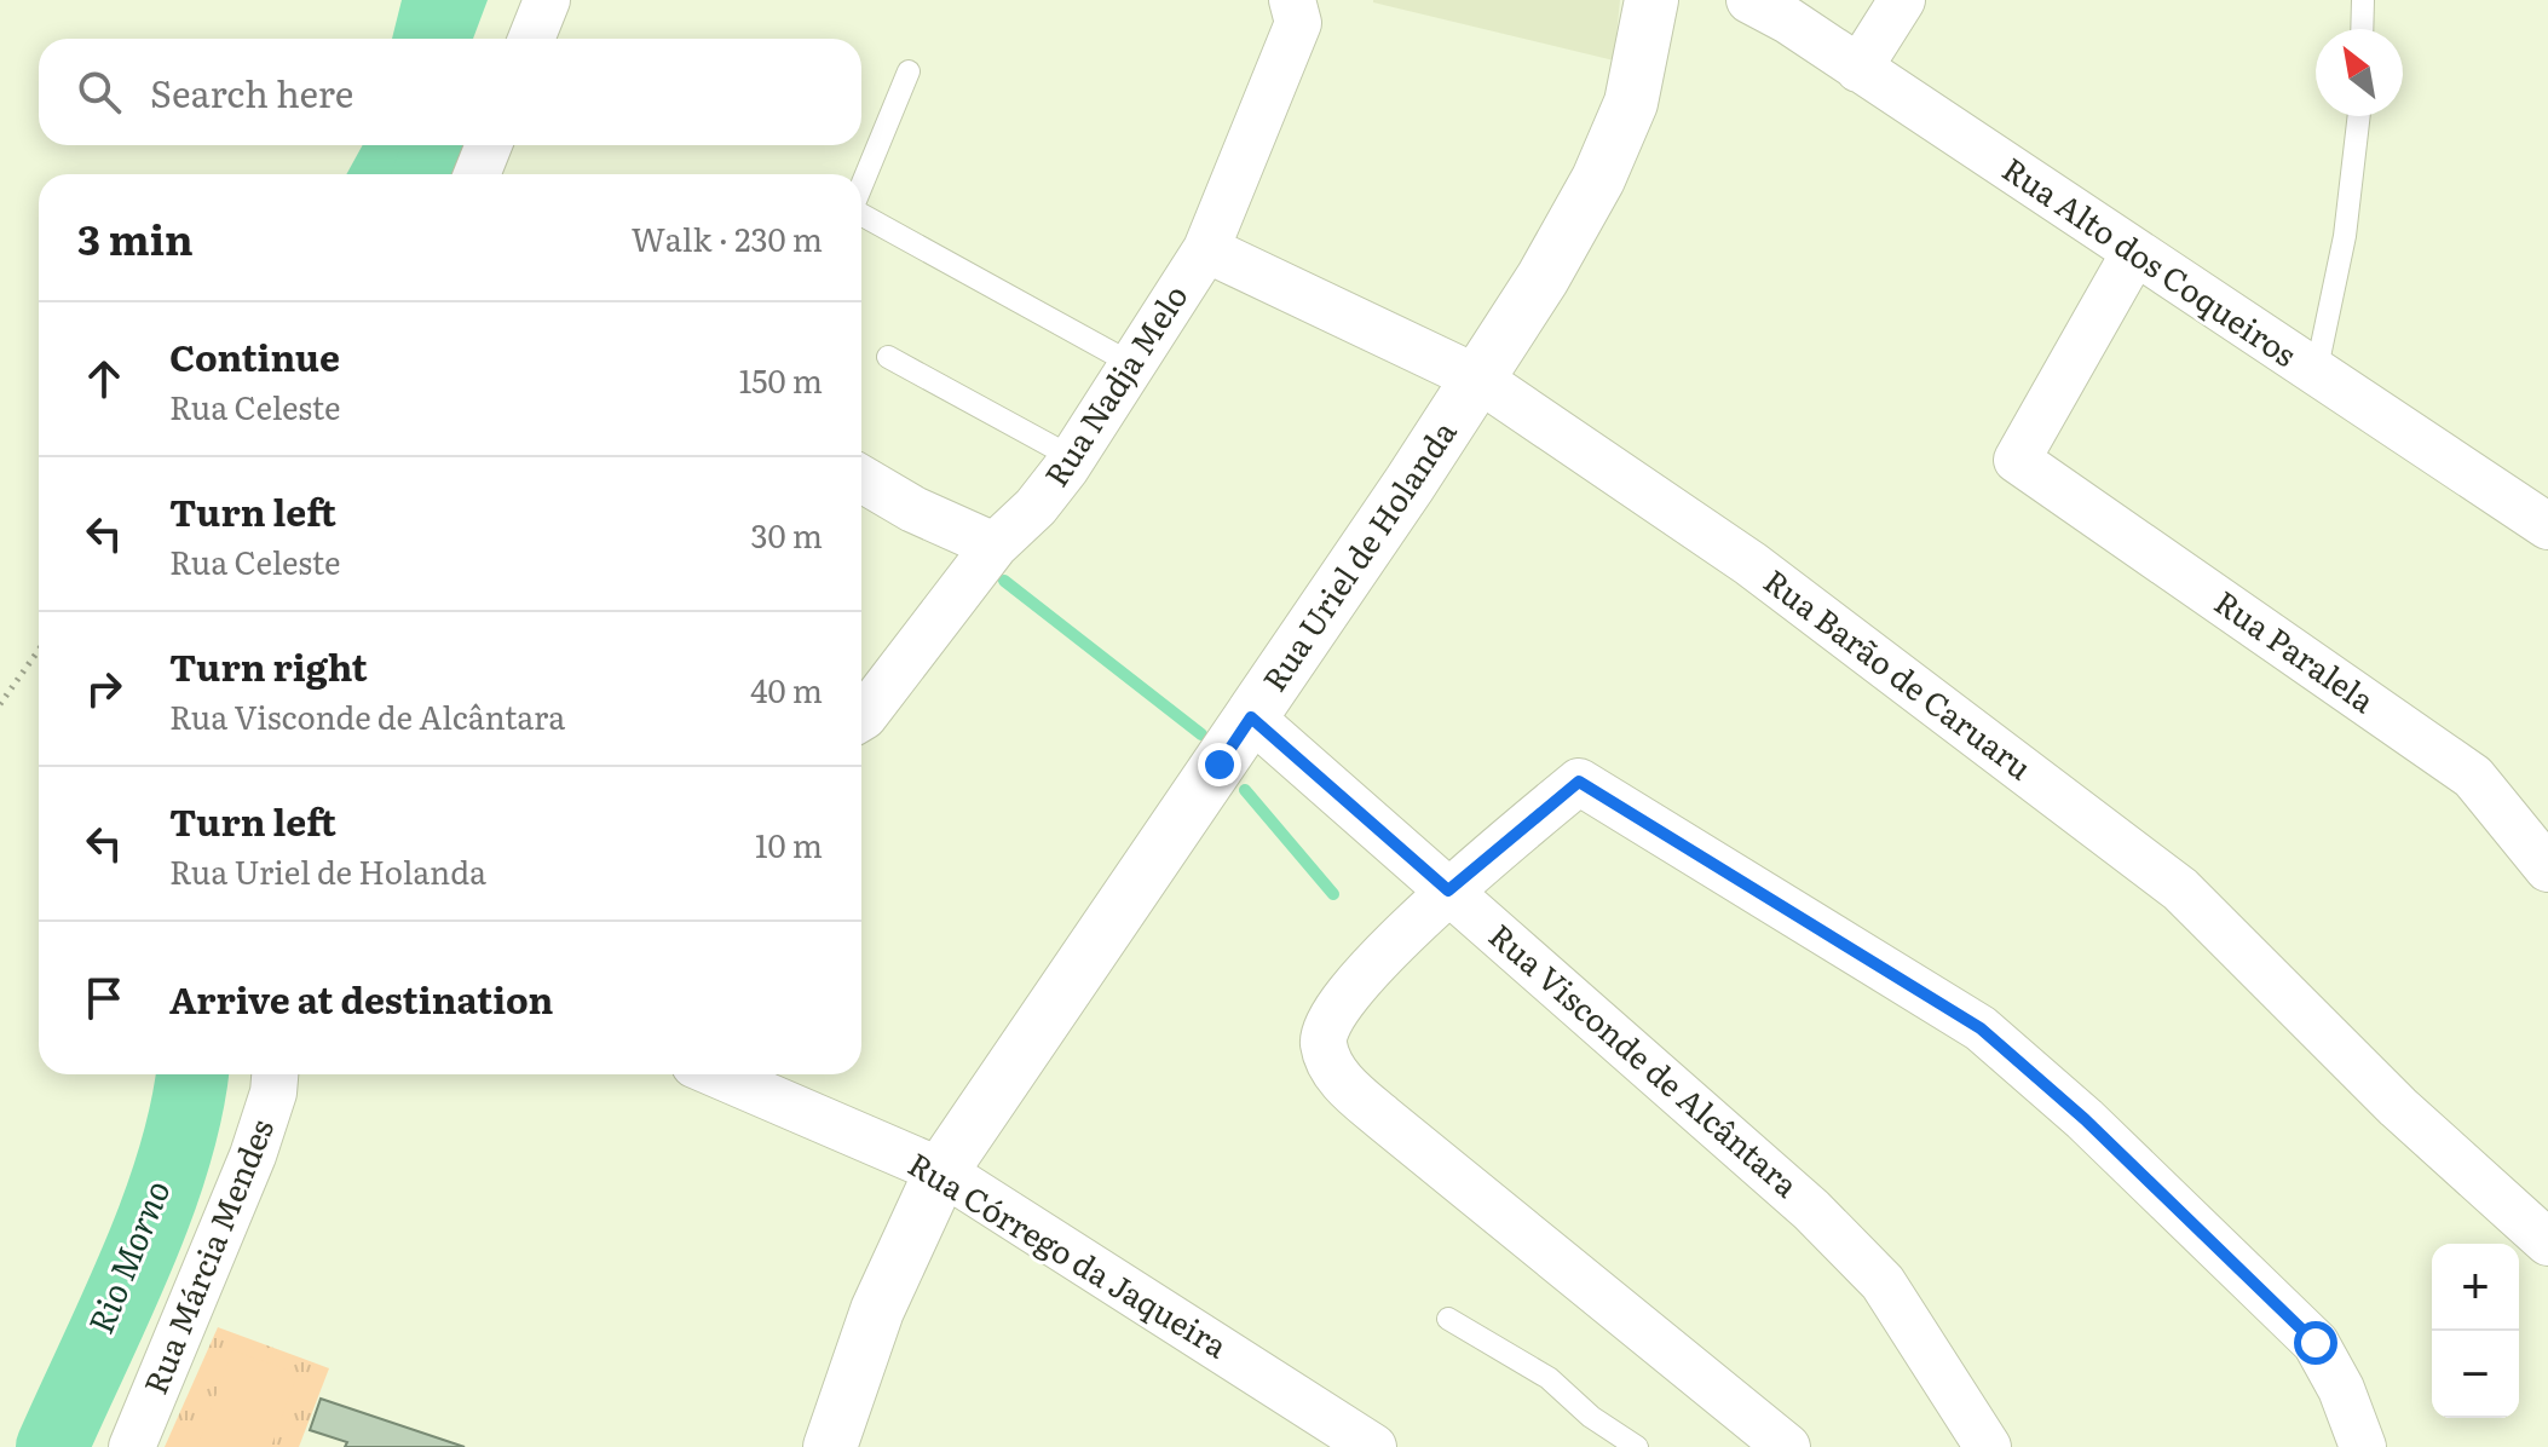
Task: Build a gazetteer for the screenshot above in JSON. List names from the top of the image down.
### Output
{
  "streets": {
    "main road": ["Rua Uriel de Holanda"],
    "street": [
      "Rua Alto dos Coqueiros",
      "Rua Nadja Melo",
      "Rua Paralela",
      "Rua Barão de Caruaru",
      "Rua Visconde de Alcântara",
      "Rua Córrego da Jaqueira",
      "Rua Márcia Mendes"
    ]
  },
  "crossings": [
    ["Rua Alto dos Coqueiros", "Rua Paralela"],
    ["Rua Nadja Melo", "Rua Barão de Caruaru"],
    ["Rua Uriel de Holanda", "Rua Barão de Caruaru"],
    ["Rua Uriel de Holanda", "Rua Visconde de Alcântara"],
    ["Rua Uriel de Holanda", "Rua Córrego da Jaqueira"]
  ],
  "water": ["Rio Morno"],
  "north": "top left",
  "page": {
    "search": "Search here",
    "heading": ["3 min", "Walk · 230 m"],
    "list": [
      ["Continue", "Rua Celeste", "150 m"],
      ["Turn left", "Rua Celeste", "30 m"],
      ["Turn right", "Rua Visconde de Alcântara", "40 m"],
      ["Turn left", "Rua Uriel de Holanda", "10 m"],
      "Arrive at destination"
    ],
    "map_buttons": ["+", "−"]
  }
}
